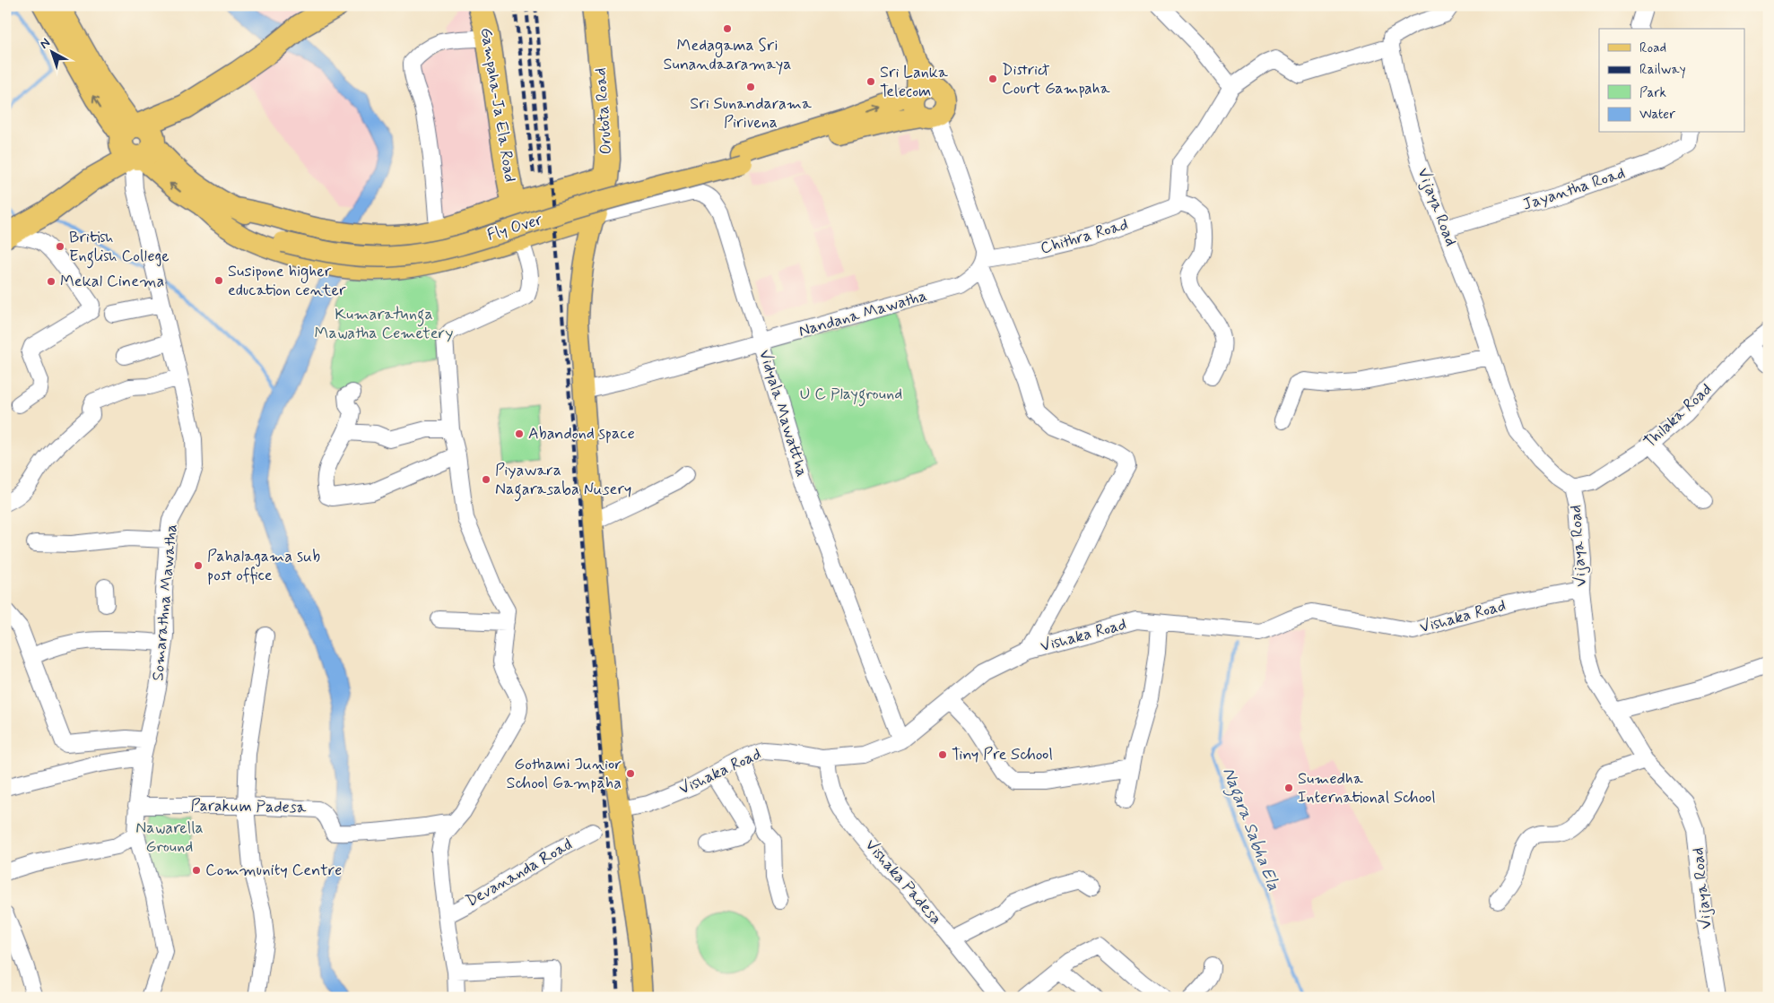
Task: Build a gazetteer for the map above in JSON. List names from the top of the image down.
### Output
{
  "streets": {
    "highway": ["Gampaha-Ja Ela Road", "Orutota Road"],
    "main road": ["Fly Over"],
    "street": [
      "Jayantha Road",
      "Vijaya Road",
      "Chithra Road",
      "Nandana Mawatha",
      "Vidyala Mawattha",
      "Thilaka Road",
      "Somarathna Mawatha",
      "Vishaka Road",
      "Parakum Padesa",
      "Devananda Road",
      "Vishaka Padesa"
    ]
  },
  "crossings": [
    ["Orutota Road", "Vidyala Mawattha"],
    ["Jayantha Road", "Vijaya Road"],
    ["Vijaya Road", "Thilaka Road"],
    ["Vijaya Road", "Vishaka Road"],
    ["Chithra Road", "Nandana Mawatha"],
    ["Nandana Mawatha", "Vidyala Mawattha"],
    ["Vidyala Mawattha", "Vishaka Road"],
    ["Somarathna Mawatha", "Parakum Padesa"],
    ["Vishaka Road", "Vishaka Padesa"]
  ],
  "water": ["Nagara Sabha Ela"],
  "parks": ["Kumaratunga Mawatha Cemetery", "U C Playground", "Nawarella Ground"],
  "places": [
    "Medagama Sri Sunandaaramaya",
    "District Court Gampaha",
    "Sri Lanka Telecom",
    "Sri Sunandarama Pirivena",
    "British English College",
    "Susipone higher education center",
    "Mekal Cinema",
    "Abandond space",
    "Piyawara Nagarasaba Nusery",
    "Pahalagama sub post office",
    "Tiny Pre School",
    "Gothami Junior School Gampaha",
    "Sumedha International School",
    "Community Centre"
  ],
  "legend": [
    "Road",
    "Railway",
    "Park",
    "Water"
  ],
  "north": "top left"
}
